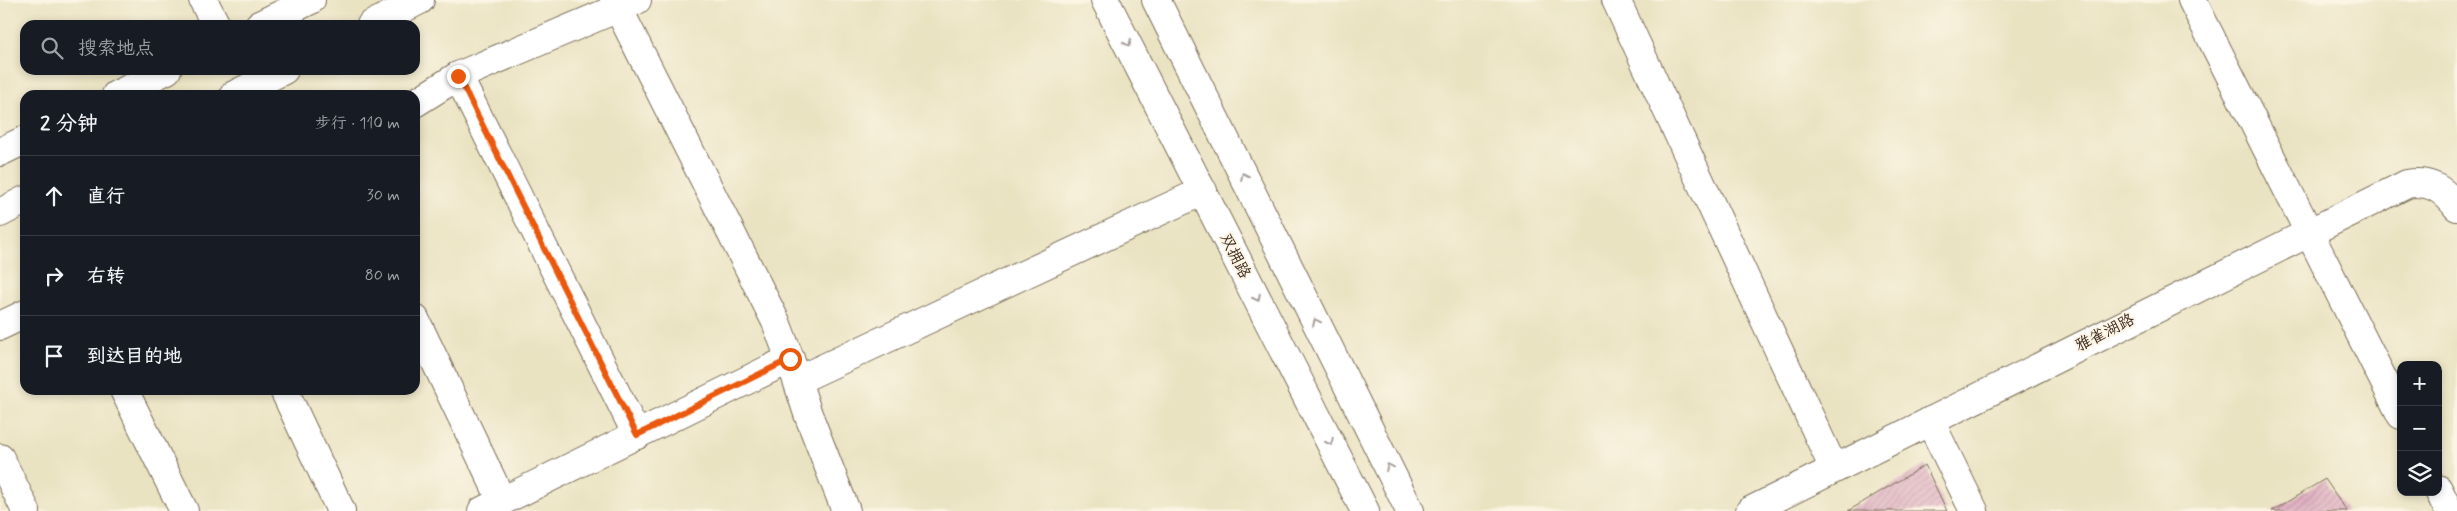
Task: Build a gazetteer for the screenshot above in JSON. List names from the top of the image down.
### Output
{
  "streets": {
    "street": ["双拥路", "雅雀湖路"]
  },
  "page": {
    "search": "搜索地点",
    "heading": ["2 分钟", "步行 · 110 m"],
    "list": [
      ["直行", "30 m"],
      ["右转", "80 m"],
      "到达目的地"
    ],
    "map_buttons": ["+", "−"]
  }
}
